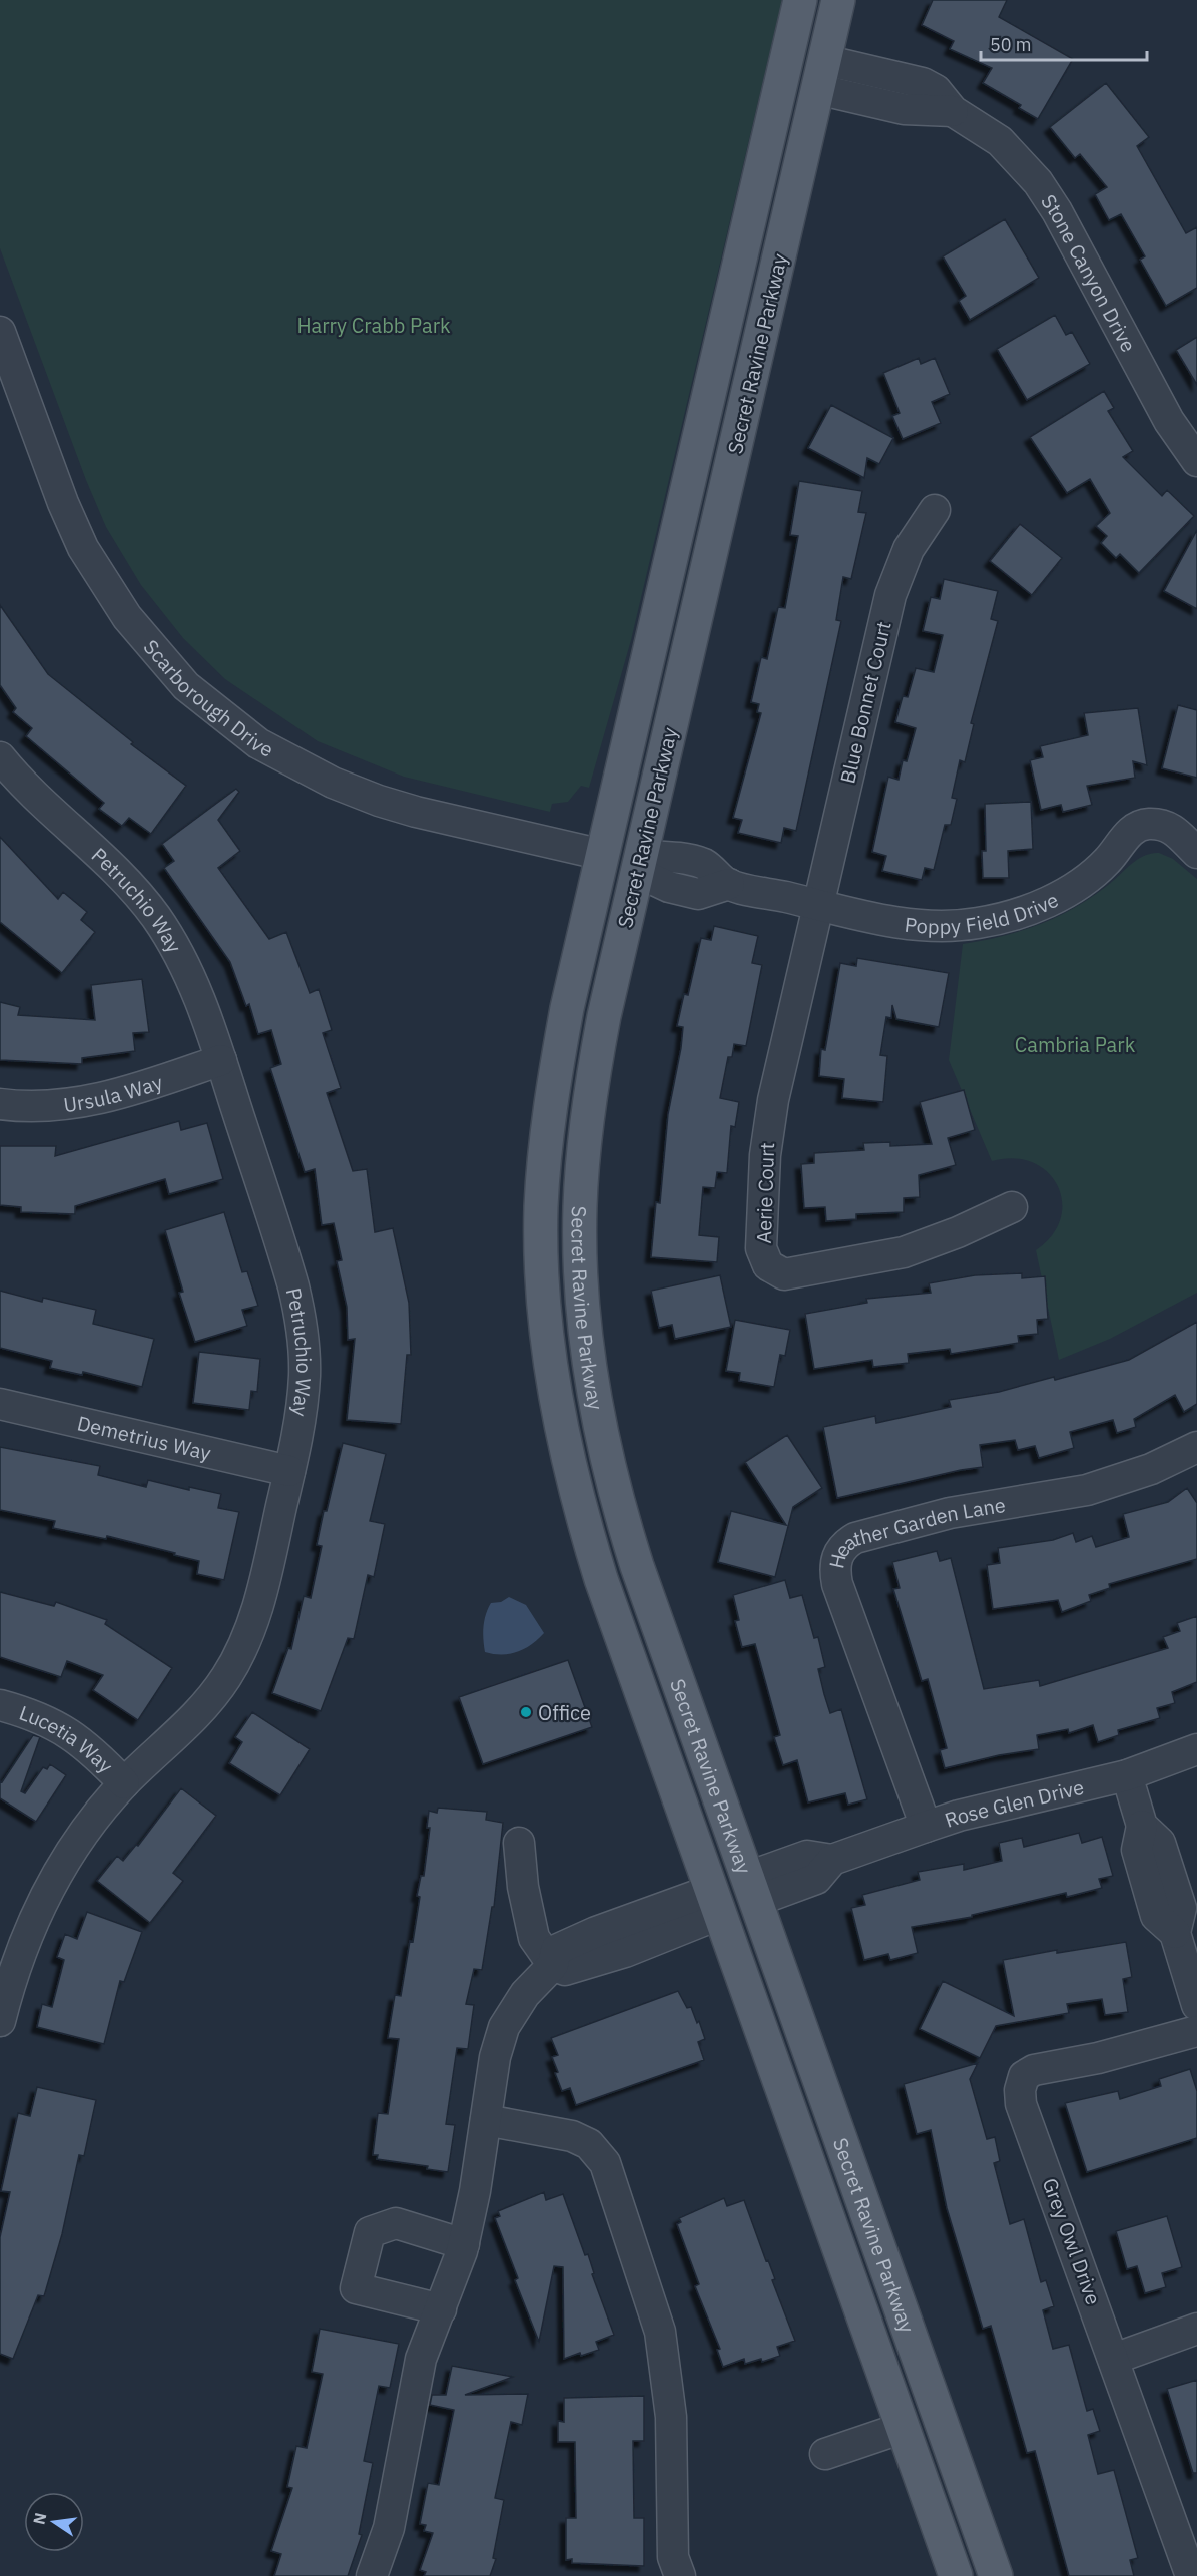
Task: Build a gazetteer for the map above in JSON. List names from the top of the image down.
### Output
{
  "streets": {
    "main road": ["Secret Ravine Parkway"],
    "street": [
      "Stone Canyon Drive",
      "Scarborough Drive",
      "Blue Bonnet Court",
      "Petruchio Way",
      "Poppy Field Drive",
      "Ursula Way",
      "Aerie Court",
      "Demetrius Way",
      "Heather Garden Lane",
      "Lucetia Way",
      "Rose Glen Drive",
      "Grey Owl Drive"
    ]
  },
  "crossings": [
    ["Stone Canyon Drive", "Secret Ravine Parkway"],
    ["Secret Ravine Parkway", "Scarborough Drive"],
    ["Secret Ravine Parkway", "Poppy Field Drive"],
    ["Secret Ravine Parkway", "Rose Glen Drive"],
    ["Blue Bonnet Court", "Poppy Field Drive"],
    ["Blue Bonnet Court", "Aerie Court"],
    ["Petruchio Way", "Ursula Way"],
    ["Petruchio Way", "Demetrius Way"],
    ["Petruchio Way", "Lucetia Way"],
    ["Poppy Field Drive", "Aerie Court"],
    ["Heather Garden Lane", "Rose Glen Drive"]
  ],
  "parks": ["Harry Crabb Park", "Cambria Park"],
  "places": ["Office"],
  "scale_bar": "50 m",
  "north": "left"
}
